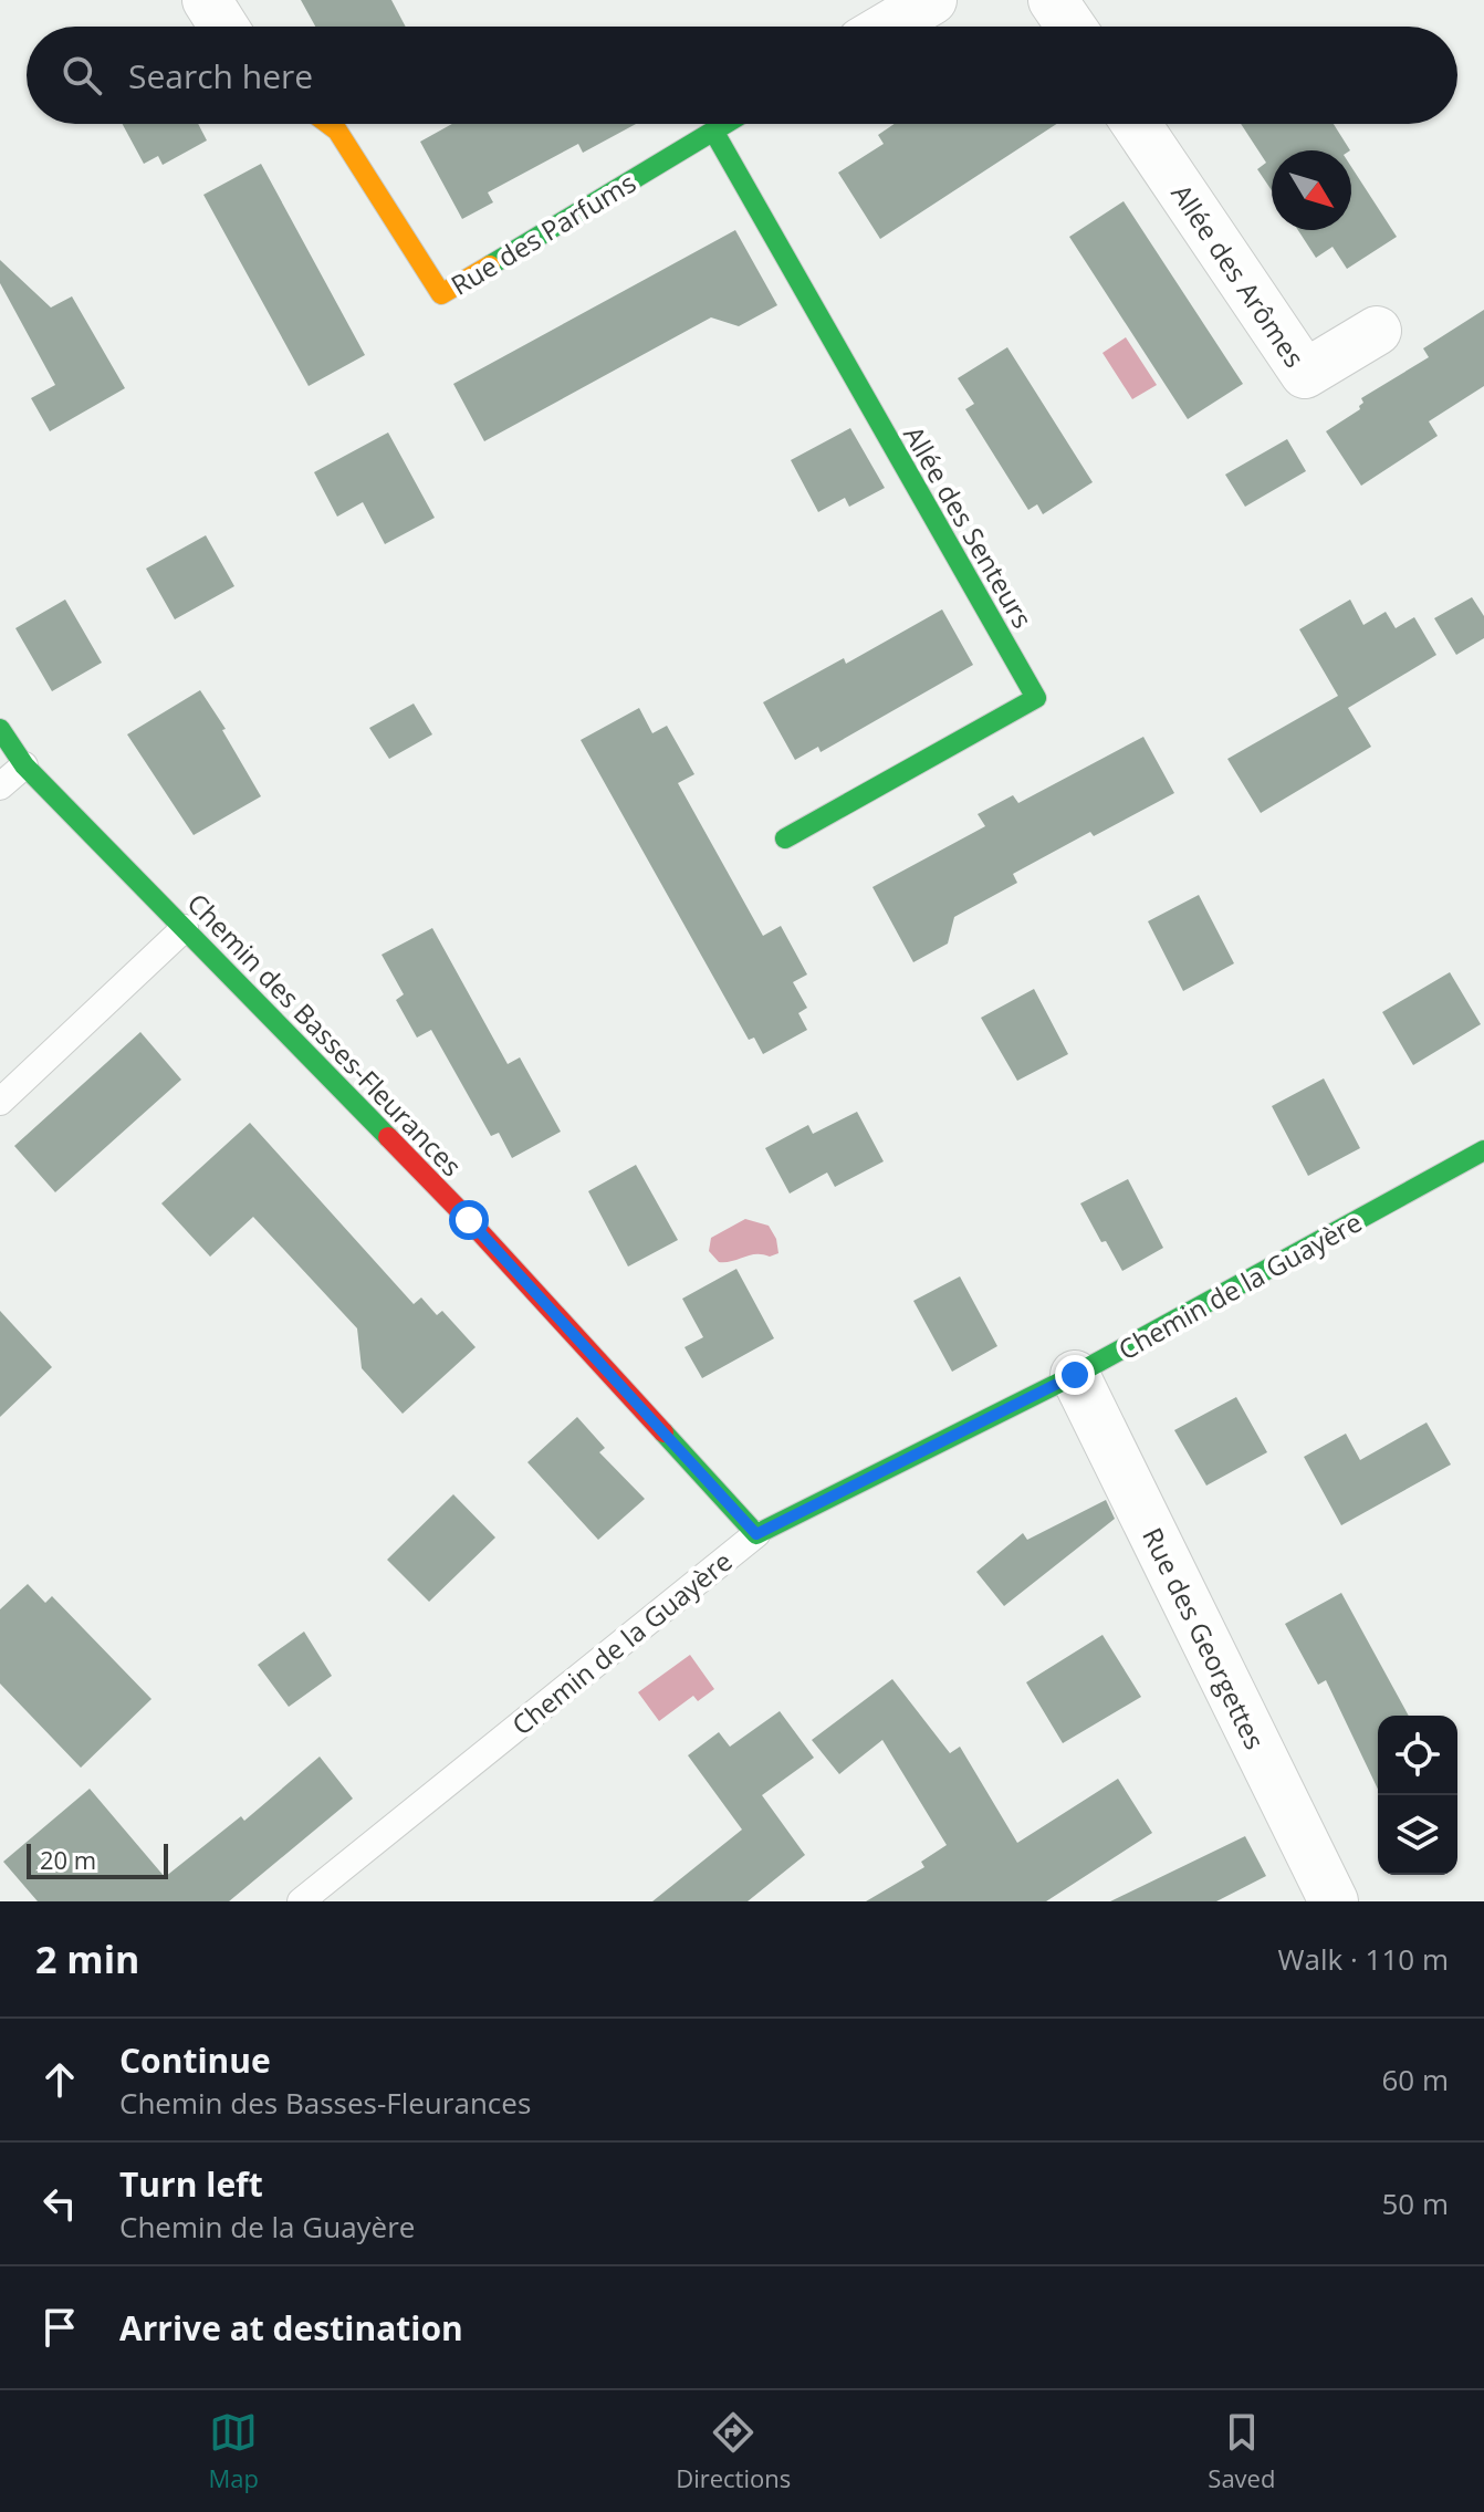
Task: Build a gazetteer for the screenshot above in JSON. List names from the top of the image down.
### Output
{
  "streets": {
    "street": [
      "Rue des Parfums",
      "Allée des Arômes",
      "Allée des Senteurs",
      "Chemin des Basses-Fleurances",
      "Chemin de la Guayère",
      "Rue des Georgettes"
    ]
  },
  "crossings": [
    ["Rue des Parfums", "Allée des Senteurs"],
    ["Chemin des Basses-Fleurances", "Chemin de la Guayère"],
    ["Chemin de la Guayère", "Rue des Georgettes"]
  ],
  "scale_bar": "20 m",
  "north": "bottom right",
  "page": {
    "search": "Search here",
    "scale": "20 m",
    "heading": ["2 min", "Walk · 110 m"],
    "list": [
      ["Continue", "Chemin des Basses-Fleurances", "60 m"],
      ["Turn left", "Chemin de la Guayère", "50 m"],
      "Arrive at destination"
    ],
    "nav": ["Map", "Directions", "Saved"]
  }
}
